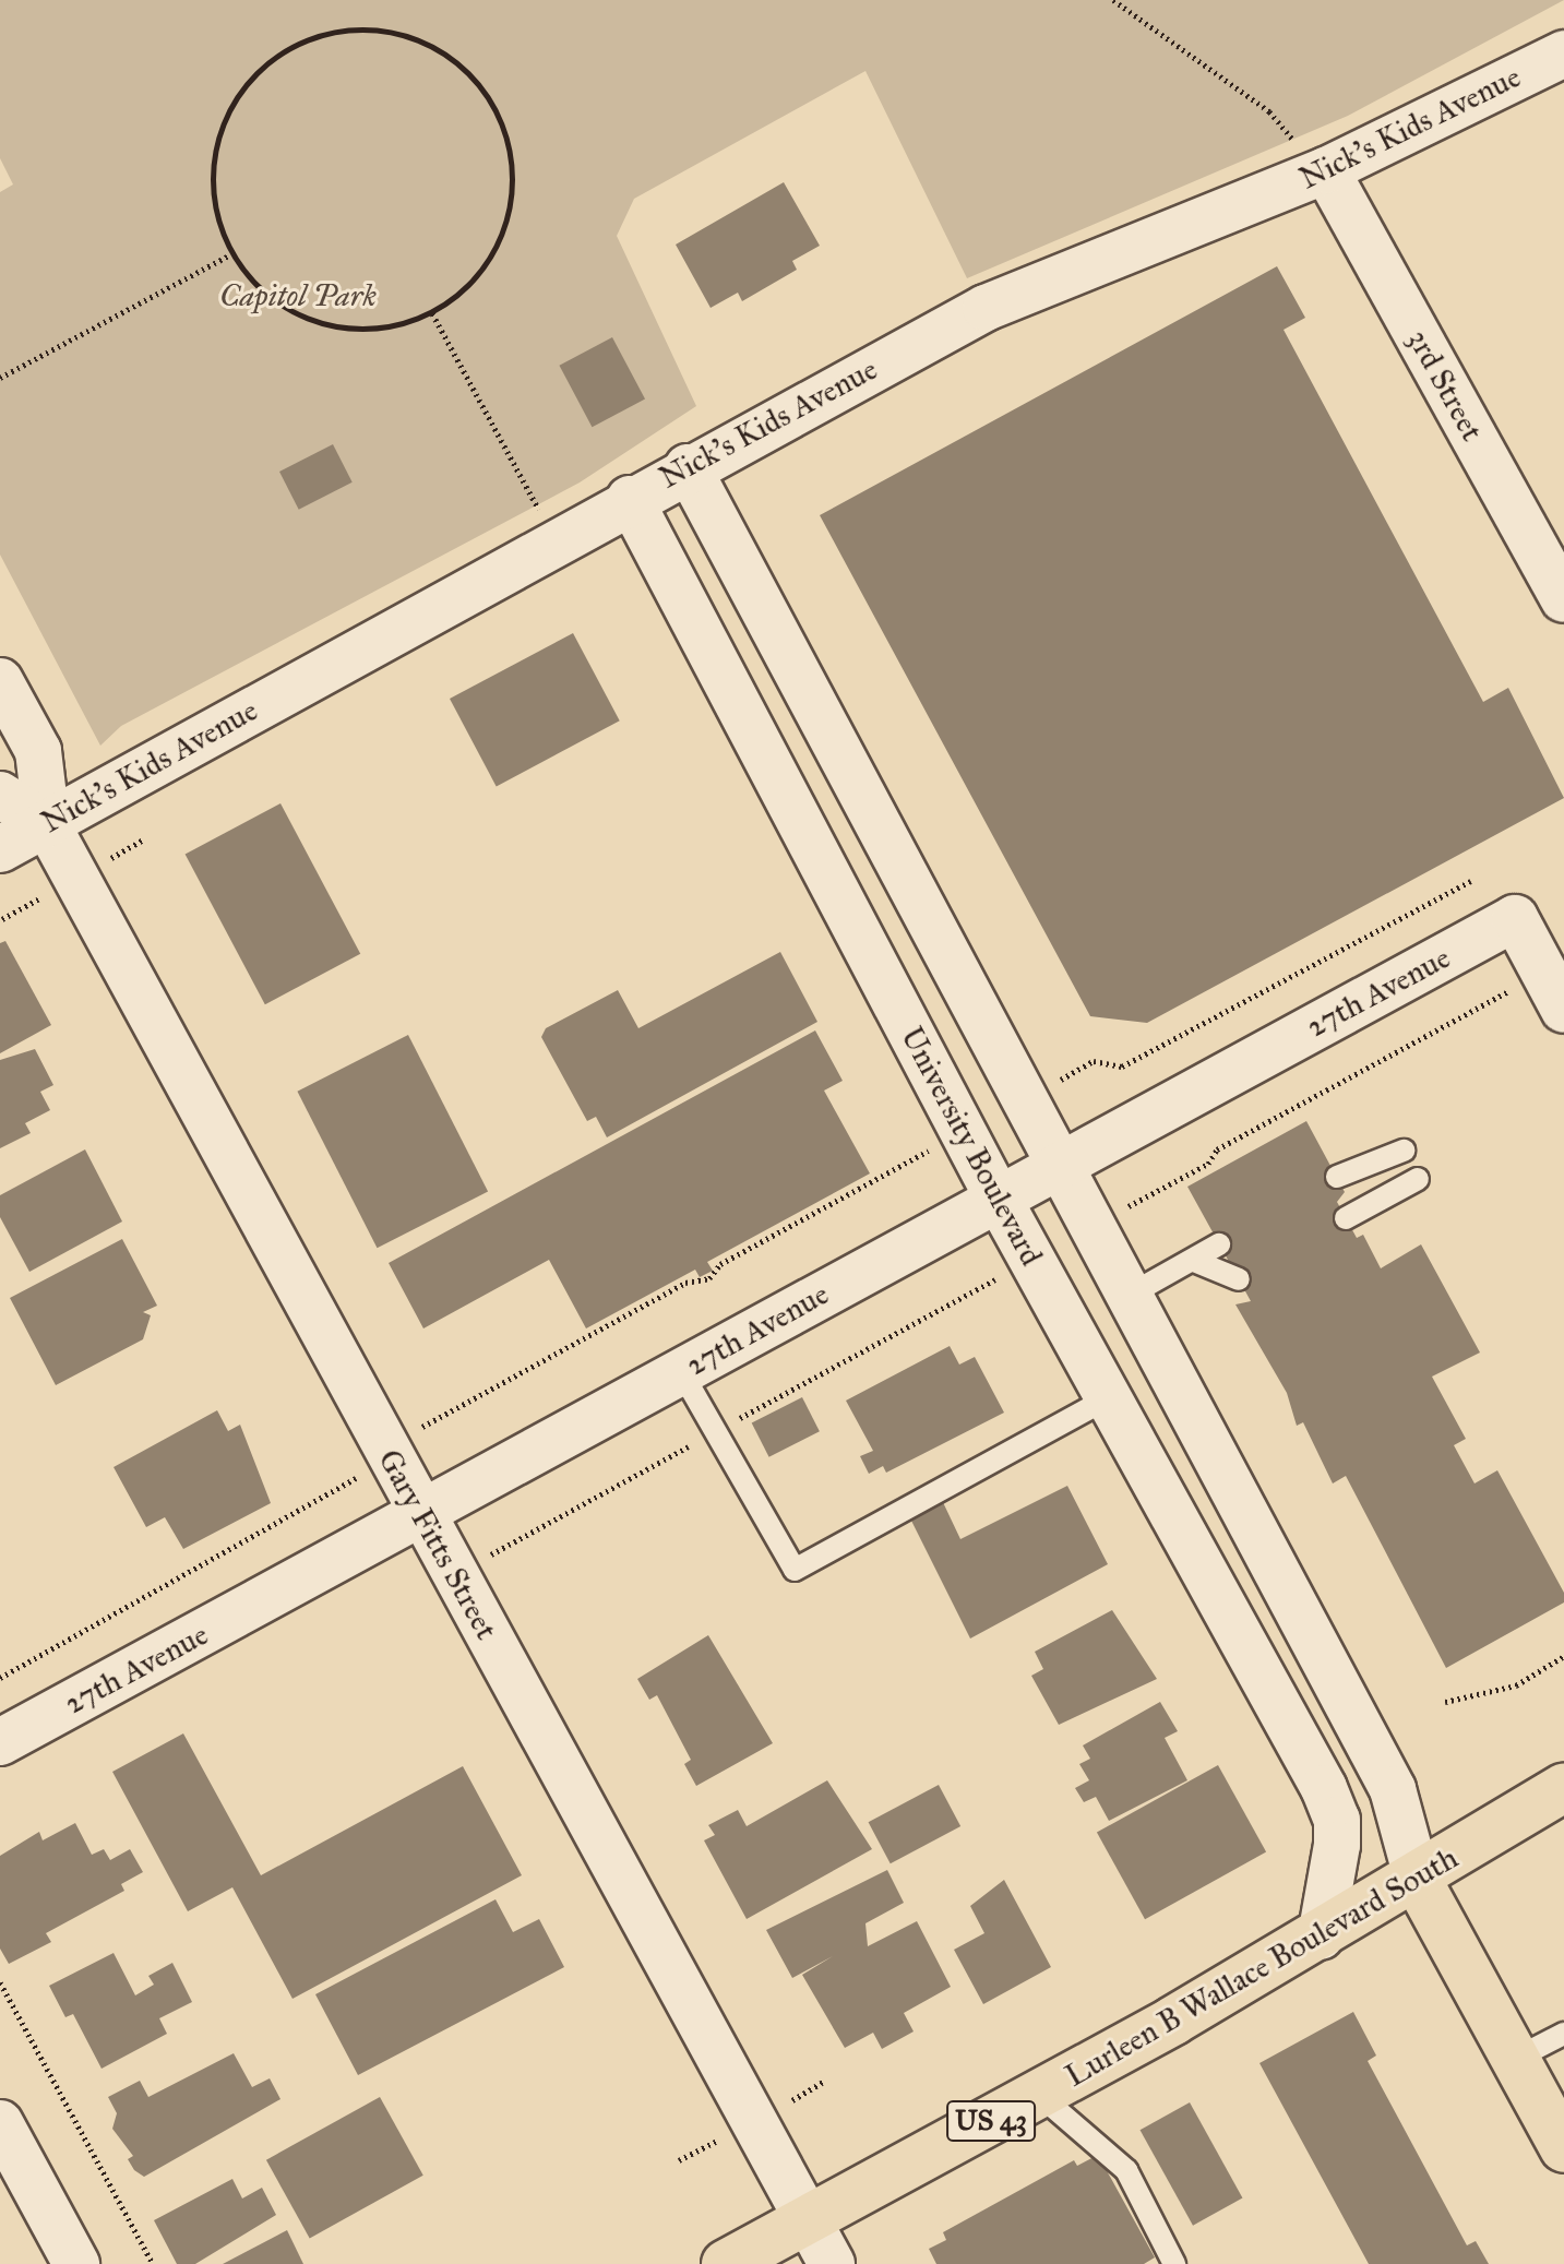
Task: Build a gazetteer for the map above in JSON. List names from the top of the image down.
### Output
{
  "streets": {
    "main road": ["Lurleen B Wallace Boulevard South", "US 43"],
    "street": [
      "Nick's Kids Avenue",
      "3rd Street",
      "27th Avenue",
      "University Boulevard",
      "Gary Fitts Street"
    ]
  },
  "crossings": [
    ["Nick's Kids Avenue", "3rd Street"],
    ["Nick's Kids Avenue", "University Boulevard"],
    ["Nick's Kids Avenue", "Gary Fitts Street"],
    ["27th Avenue", "University Boulevard"],
    ["27th Avenue", "Gary Fitts Street"],
    ["University Boulevard", "Lurleen B Wallace Boulevard South"],
    ["Gary Fitts Street", "Lurleen B Wallace Boulevard South"]
  ],
  "parks": ["Capitol Park"]
}
